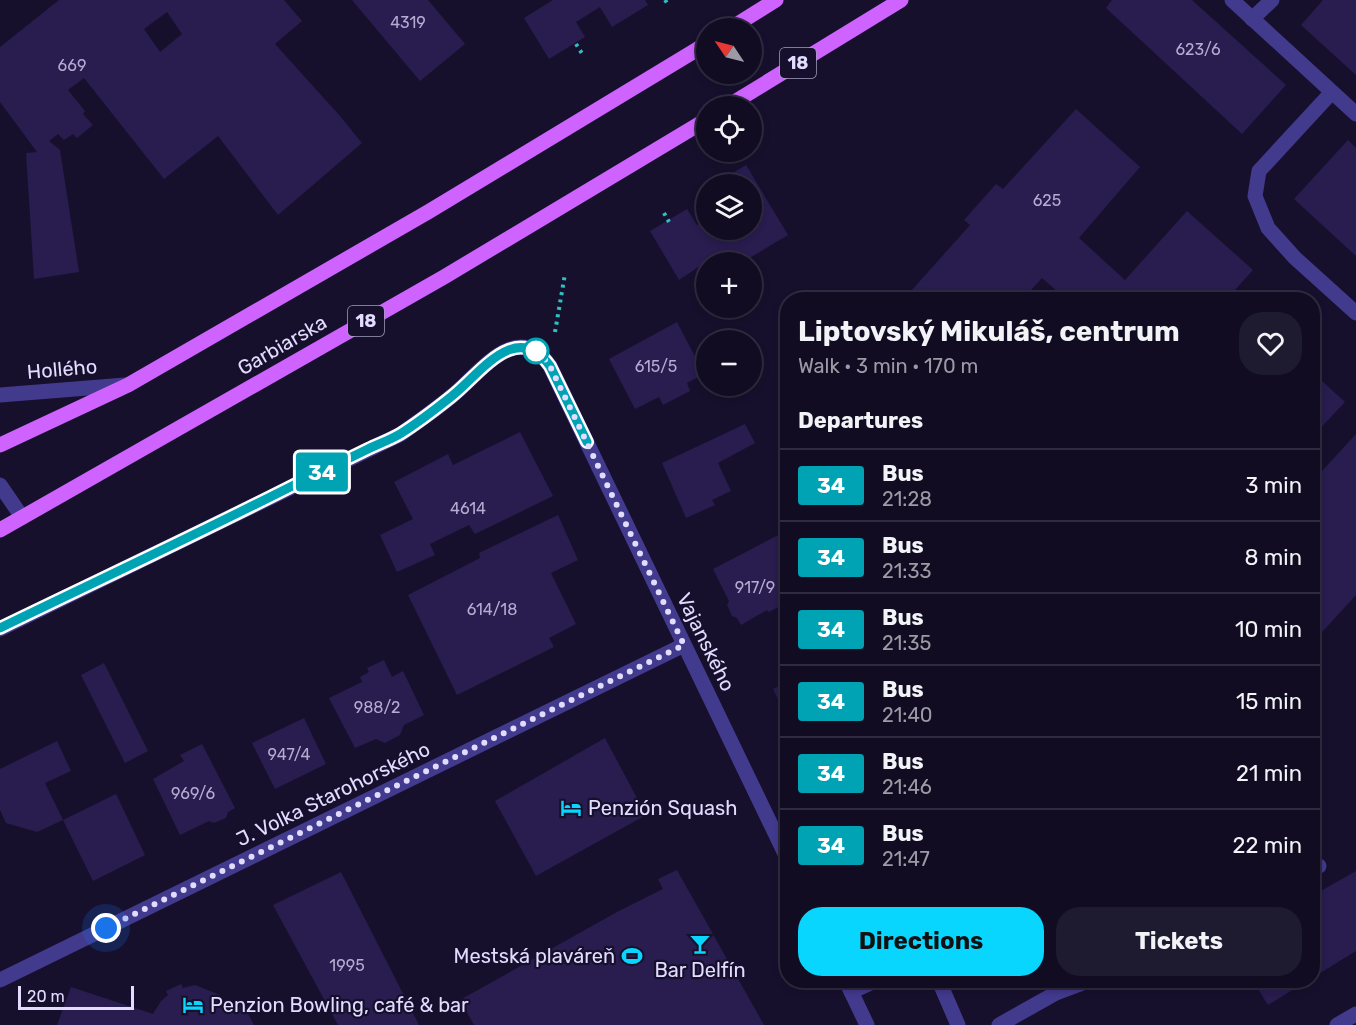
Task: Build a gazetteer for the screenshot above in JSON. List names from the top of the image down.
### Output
{
  "streets": {
    "main road": ["18", "Garbiarska"],
    "street": ["Hollého", "Vajanského", "J. Volka Starohorského"]
  },
  "crossings": [
    ["Vajanského", "J. Volka Starohorského"]
  ],
  "places": {
    "hotel": ["Penzión Squash", "Penzion Bowling, café & bar"],
    "bar": ["Bar Delfín"],
    "sports": ["Mestská plaváreň"]
  },
  "lines": ["bus line 34"],
  "house_numbers": [
    "4319",
    "623/6",
    "669",
    "625",
    "615/5",
    "4614",
    "917/9",
    "614/18",
    "988/2",
    "947/4",
    "969/6",
    "1995"
  ],
  "scale_bar": "20 m",
  "north": "top left",
  "page": {
    "on_map": "34",
    "map_buttons": ["+", "−"],
    "heading": [
      ["Liptovský Mikuláš, centrum", "Walk · 3 min · 170 m"],
      "Departures"
    ],
    "list": [
      {
        "mark": "34",
        "name": "Bus",
        "note": "21:28",
        "value": "3 min"
      },
      {
        "mark": "34",
        "name": "Bus",
        "note": "21:33",
        "value": "8 min"
      },
      {
        "mark": "34",
        "name": "Bus",
        "note": "21:35",
        "value": "10 min"
      },
      {
        "mark": "34",
        "name": "Bus",
        "note": "21:40",
        "value": "15 min"
      },
      {
        "mark": "34",
        "name": "Bus",
        "note": "21:46",
        "value": "21 min"
      },
      {
        "mark": "34",
        "name": "Bus",
        "note": "21:47",
        "value": "22 min"
      }
    ],
    "buttons": ["Directions", "Tickets"],
    "scale": "20 m"
  }
}
